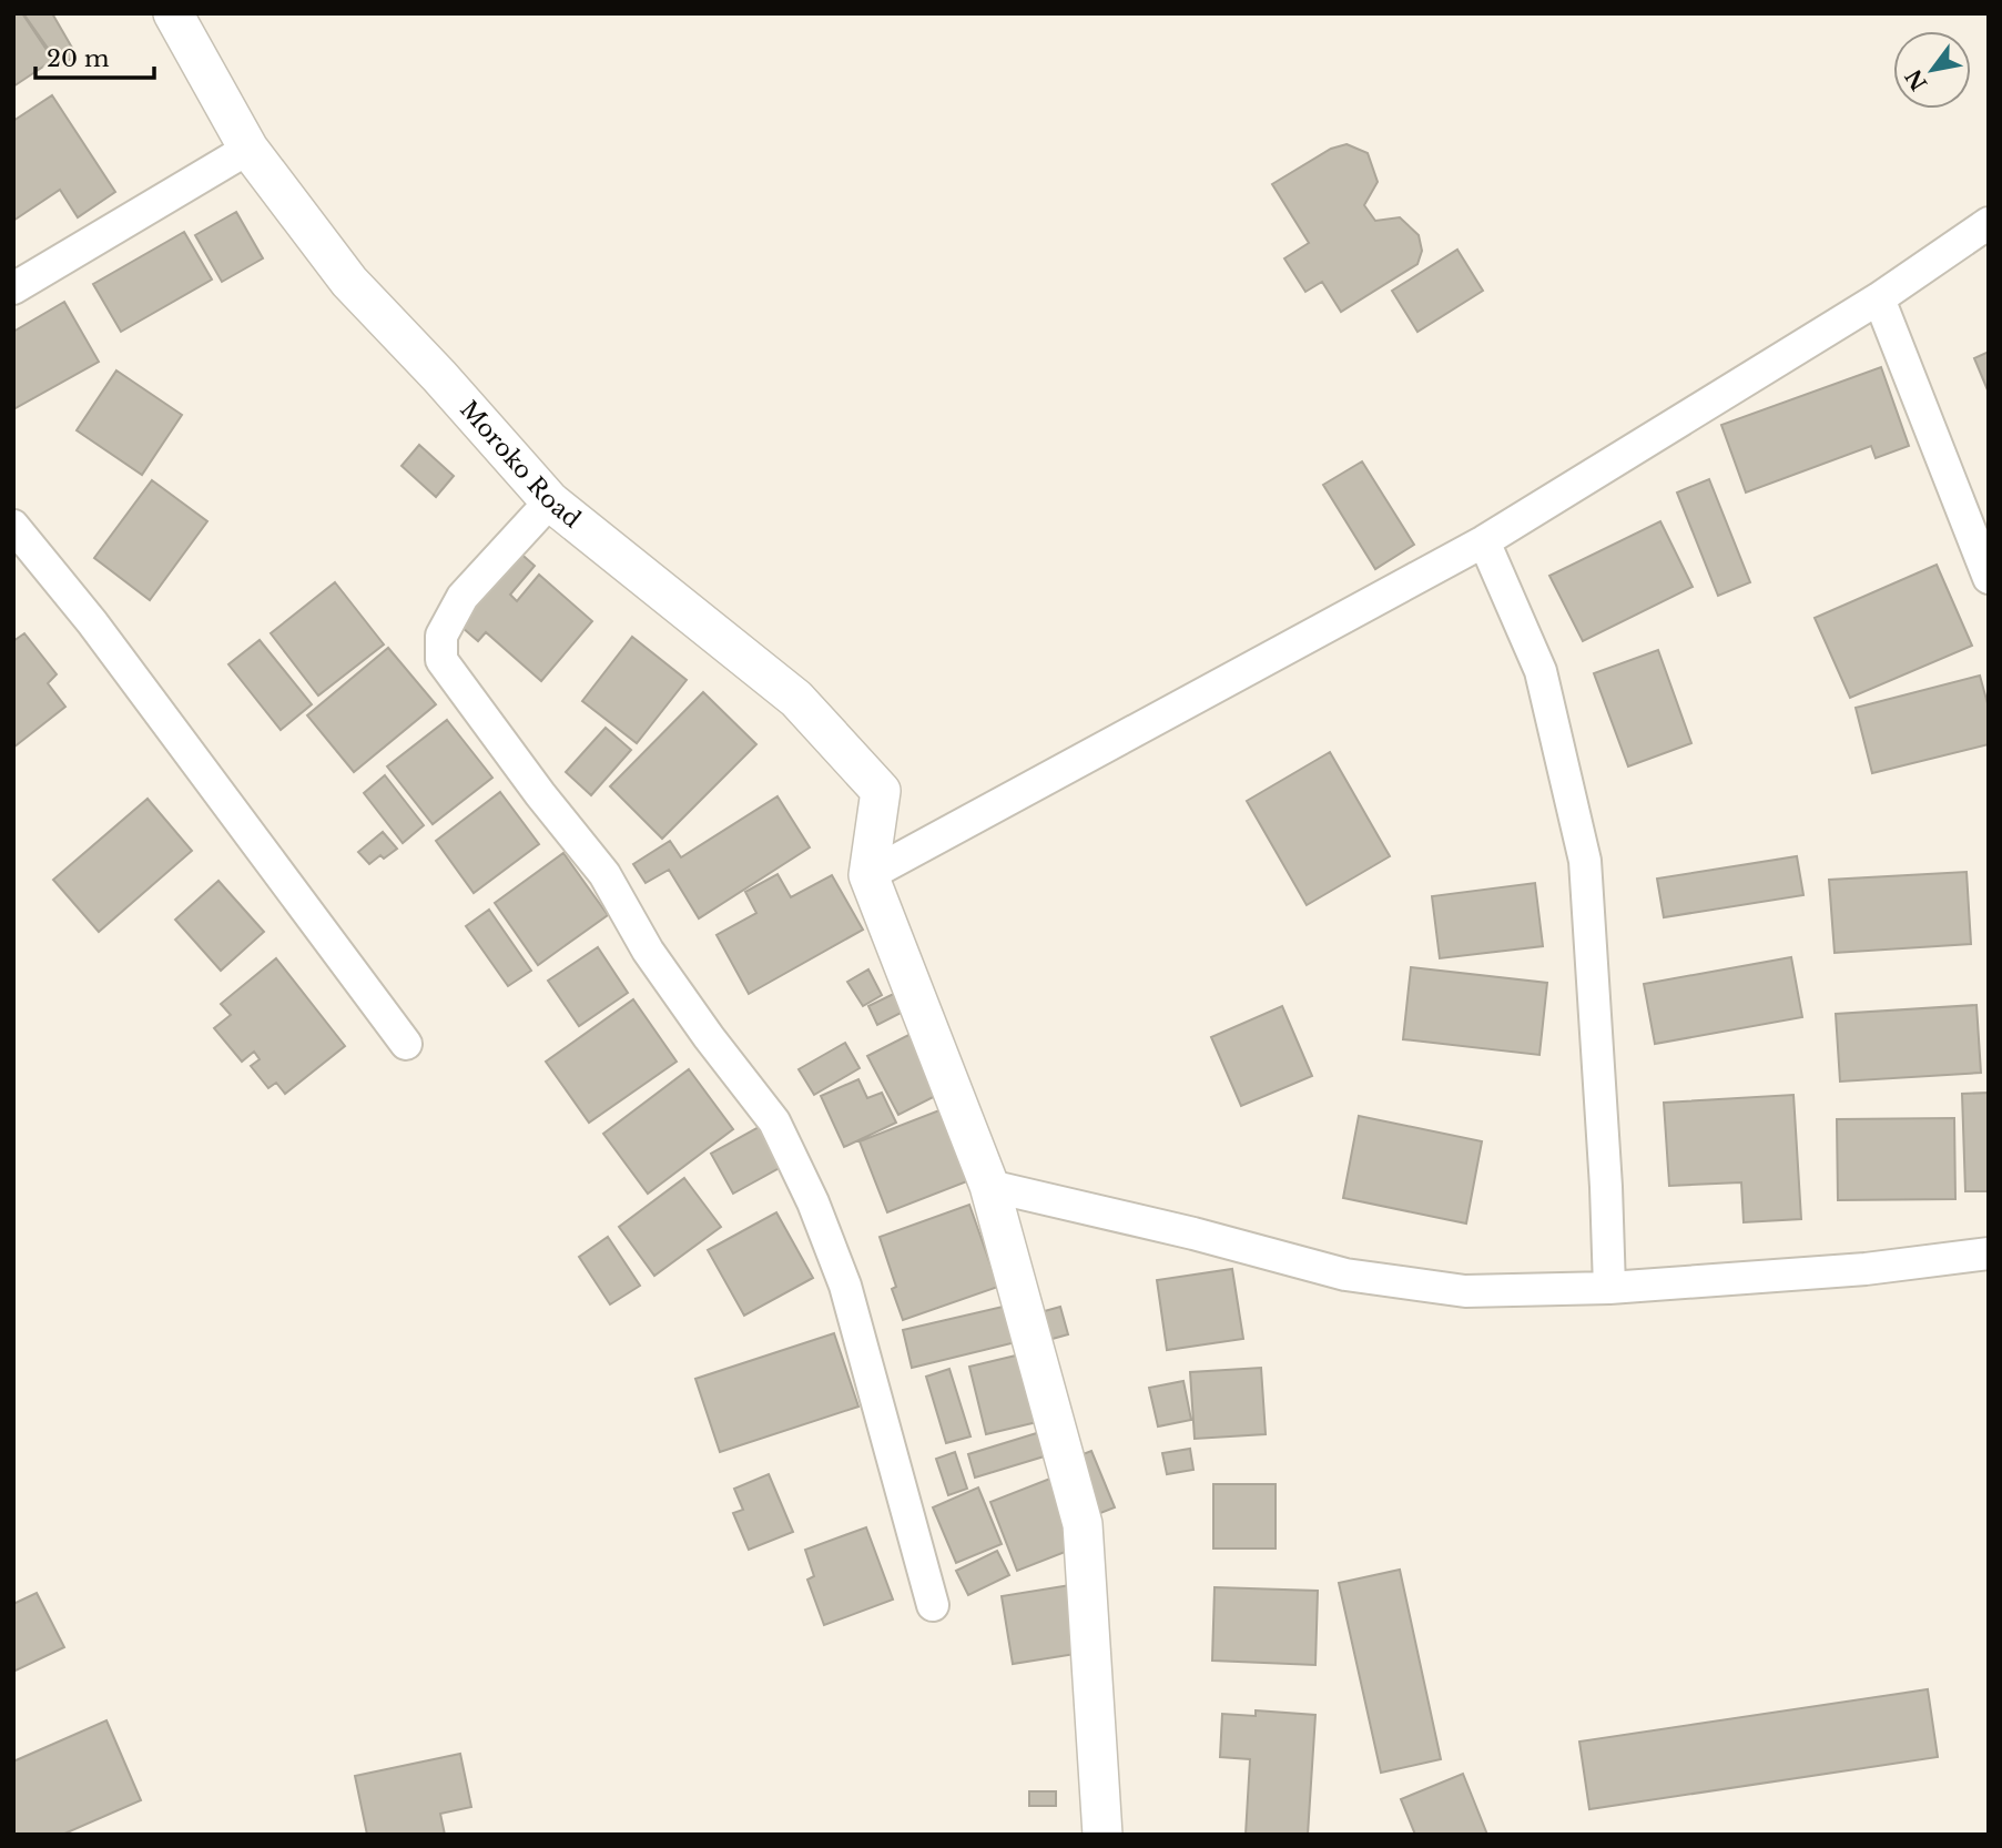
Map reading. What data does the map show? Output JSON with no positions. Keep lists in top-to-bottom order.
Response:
{
  "streets": {
    "street": ["Moroko Road"]
  },
  "scale_bar": "20 m",
  "north": "bottom left"
}
